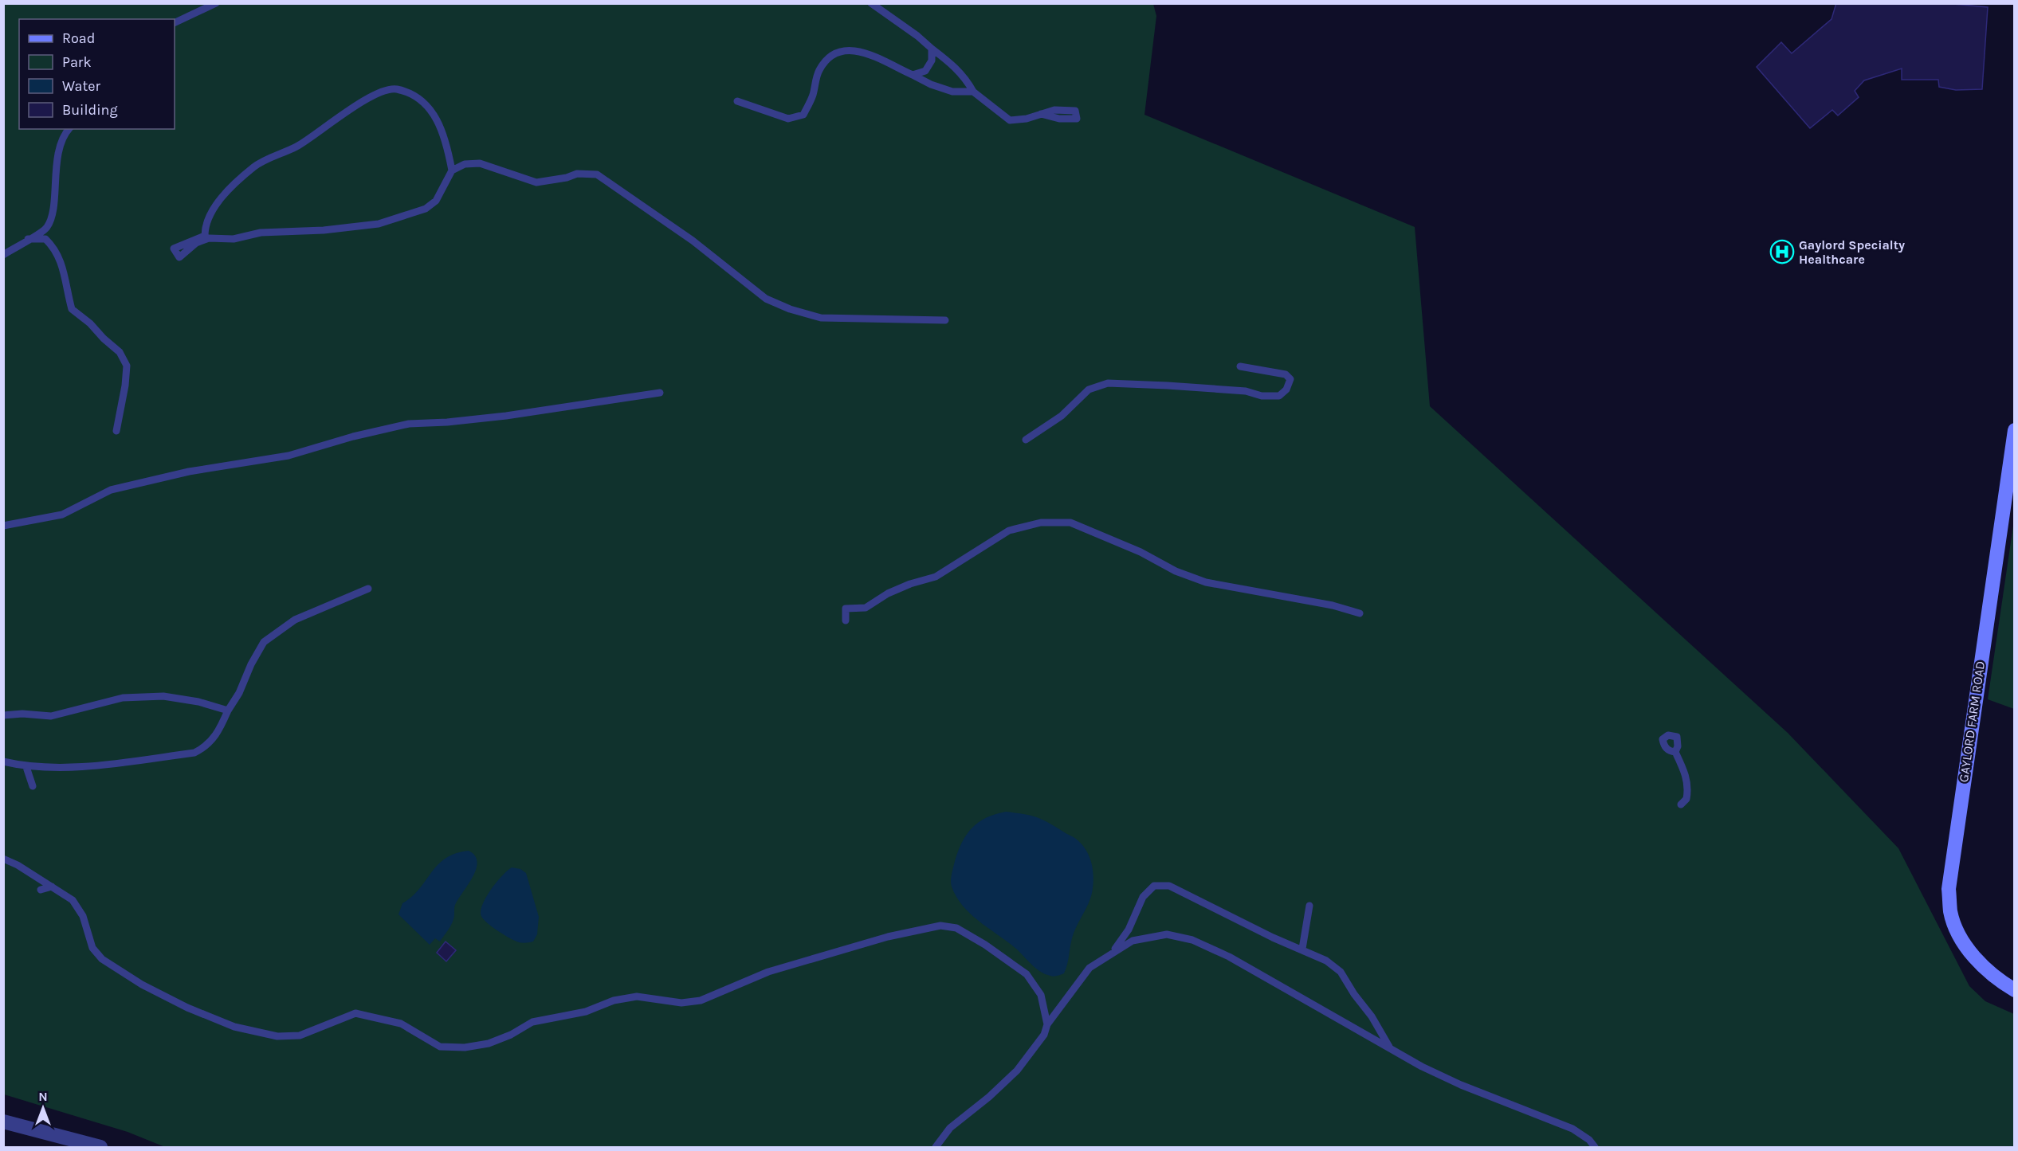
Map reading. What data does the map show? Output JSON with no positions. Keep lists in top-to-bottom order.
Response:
{
  "streets": {
    "street": ["GAYLORD FARM ROAD"]
  },
  "places": {
    "hospital": ["Gaylord Specialty Healthcare"]
  },
  "legend": [
    "Road",
    "Park",
    "Water",
    "Building"
  ],
  "north": "top"
}
